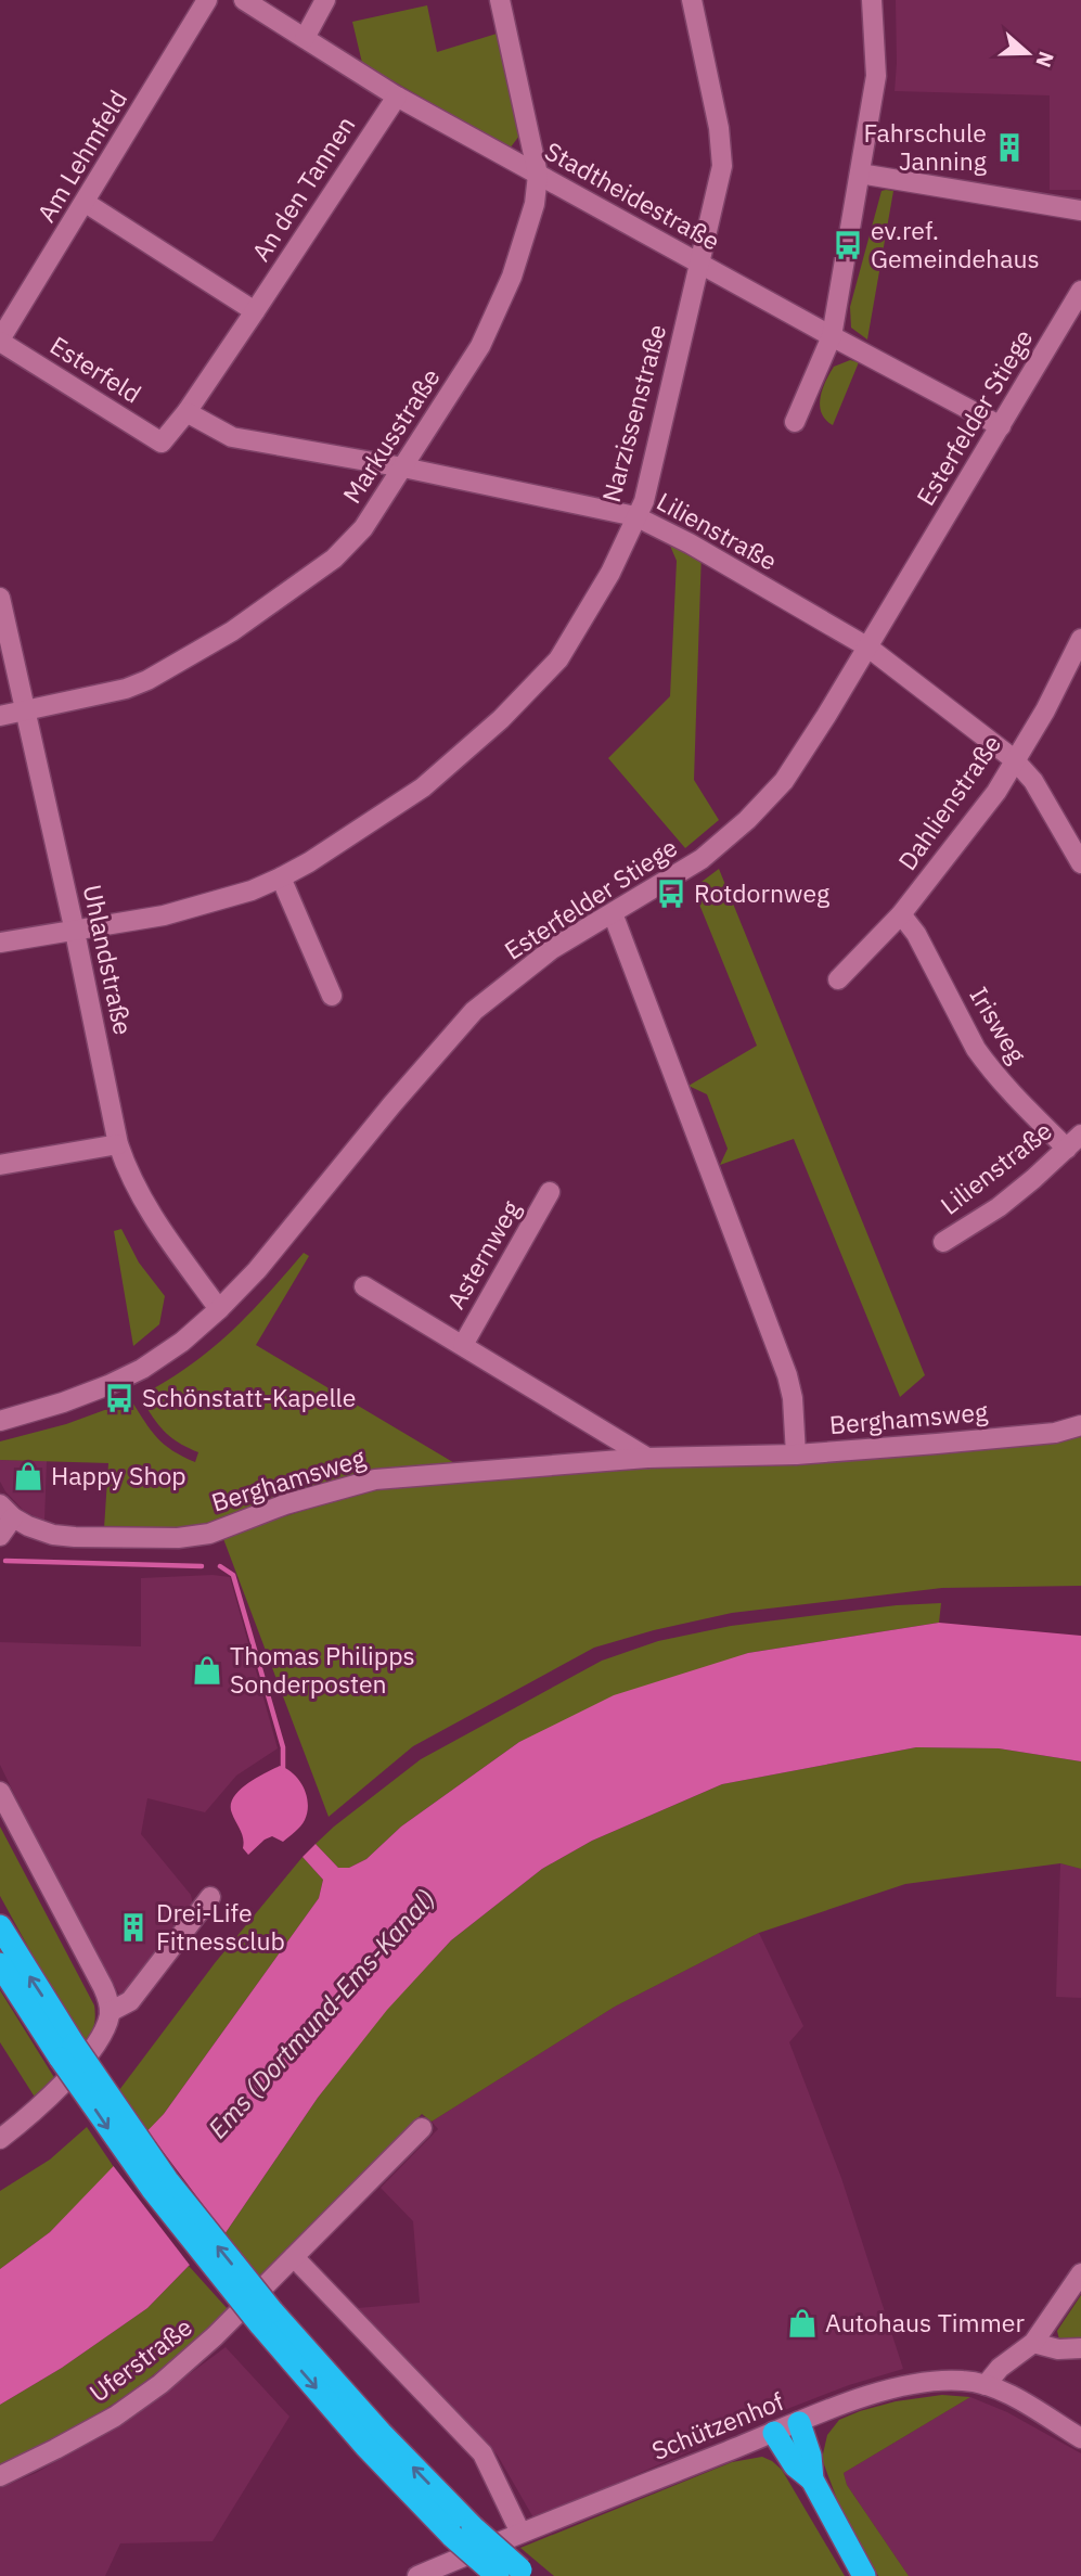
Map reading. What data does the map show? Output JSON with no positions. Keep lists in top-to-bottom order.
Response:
{
  "streets": {
    "street": [
      "Am Lehmfeld",
      "An den Tannen",
      "Stadtheidestraße",
      "Esterfeld",
      "Narzissenstraße",
      "Esterfelder Stiege",
      "Markusstraße",
      "Lilienstraße",
      "Dahlienstraße",
      "Uhlandstraße",
      "Irisweg",
      "Asternweg",
      "Berghamsweg",
      "Uferstraße",
      "Schützenhof"
    ]
  },
  "crossings": [
    ["Am Lehmfeld", "Esterfeld"],
    ["An den Tannen", "Stadtheidestraße"],
    ["An den Tannen", "Esterfeld"],
    ["An den Tannen", "Lilienstraße"],
    ["Stadtheidestraße", "Narzissenstraße"],
    ["Stadtheidestraße", "Esterfelder Stiege"],
    ["Stadtheidestraße", "Markusstraße"],
    ["Narzissenstraße", "Lilienstraße"],
    ["Narzissenstraße", "Uhlandstraße"],
    ["Esterfelder Stiege", "Lilienstraße"],
    ["Esterfelder Stiege", "Uhlandstraße"],
    ["Markusstraße", "Lilienstraße"],
    ["Markusstraße", "Uhlandstraße"],
    ["Lilienstraße", "Dahlienstraße"],
    ["Lilienstraße", "Irisweg"],
    ["Dahlienstraße", "Irisweg"]
  ],
  "water": ["Ems (Dortmund-Ems-Kanal)"],
  "places": {
    "building": ["Fahrschule Janning", "Drei-Life Fitnessclub"],
    "bus stop": ["ev.ref. Gemeindehaus", "Rotdornweg", "Schönstatt-Kapelle"],
    "shop": ["Happy Shop", "Thomas Philipps Sonderposten", "Autohaus Timmer"]
  },
  "north": "right"
}
